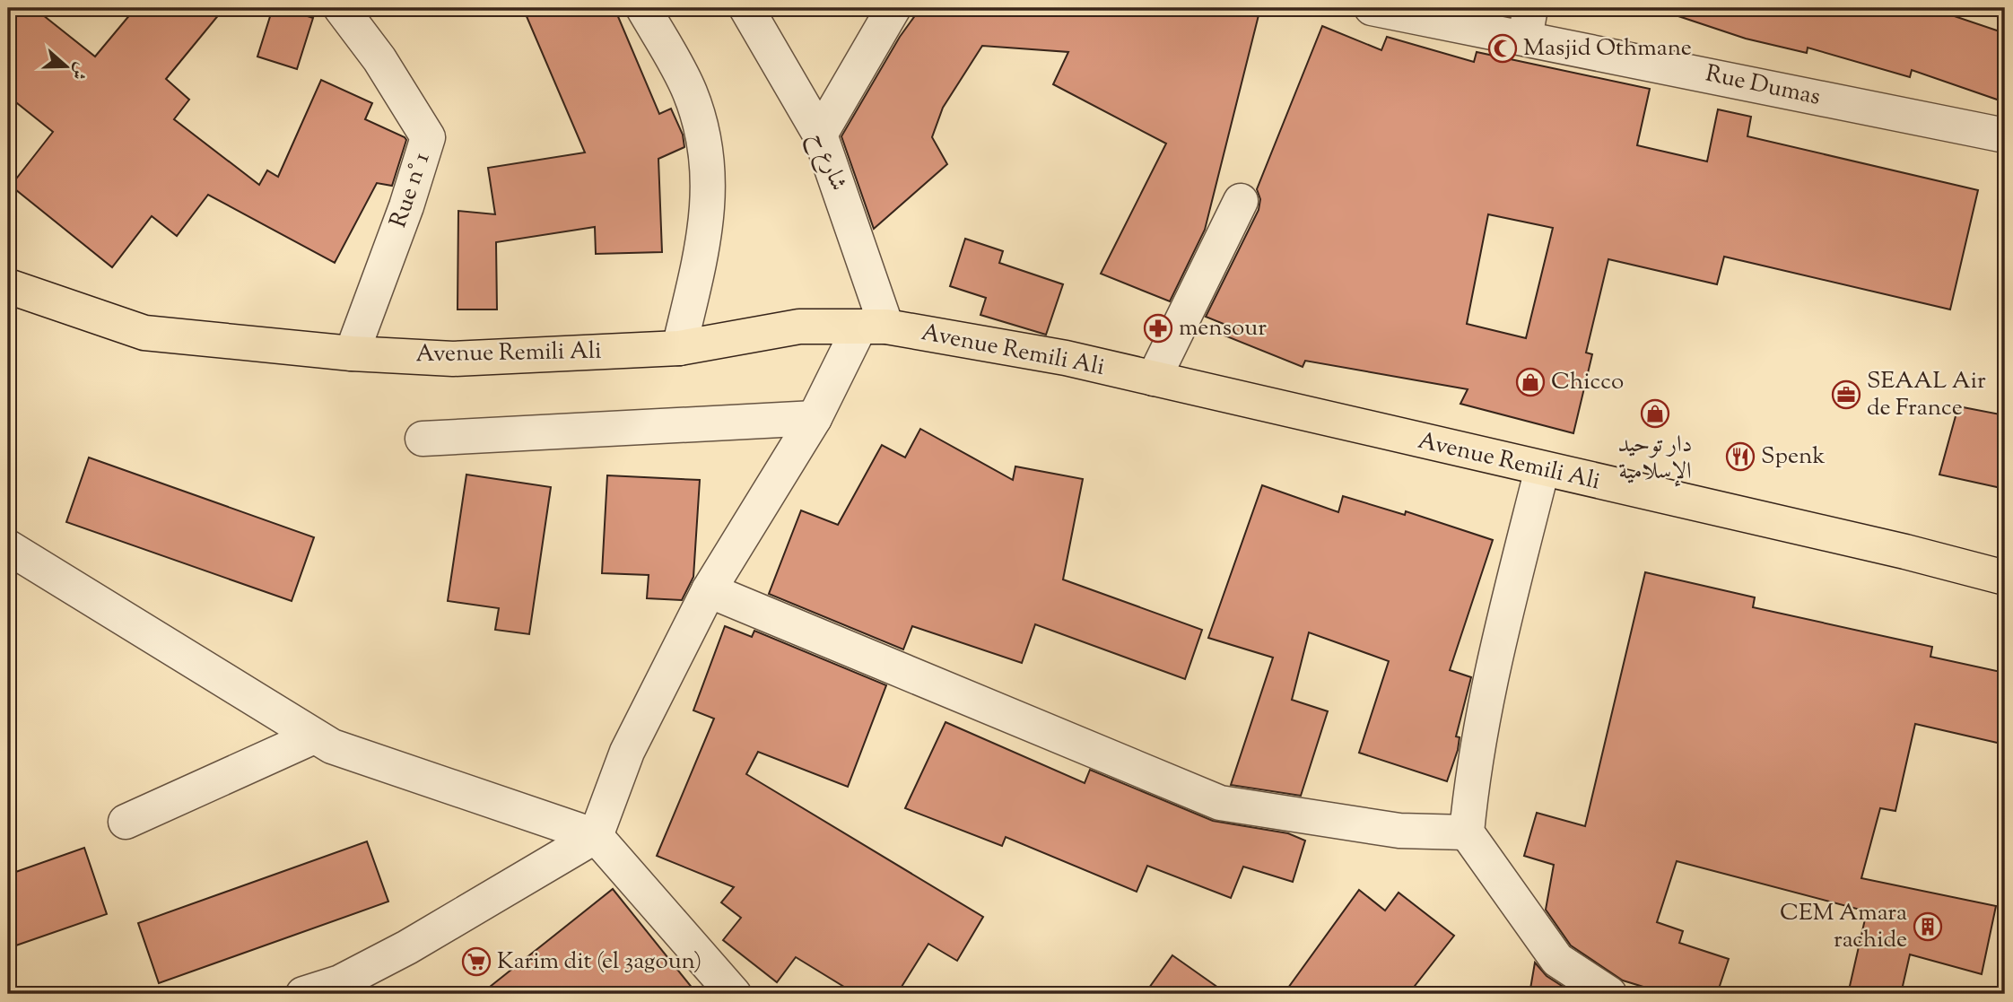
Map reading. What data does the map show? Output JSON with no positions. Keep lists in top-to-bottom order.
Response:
{
  "streets": {
    "main road": ["Avenue Remili Ali"],
    "street": ["Rue Dumas", "شارع ح", "Rue n° 1"]
  },
  "crossings": [
    ["شارع ح", "Avenue Remili Ali"],
    ["Rue n° 1", "Avenue Remili Ali"]
  ],
  "places": {
    "mosque": ["Masjid Othmane"],
    "pharmacy": ["mensour"],
    "shop": ["Chicco", "دار توحيد الإسلامية"],
    "office": ["SEAAL Air de France"],
    "restaurant": ["Spenk"],
    "building": ["CEM Amara rachide"],
    "supermarket": ["Karim dit (el 3agoun)"]
  },
  "north": "right"
}
